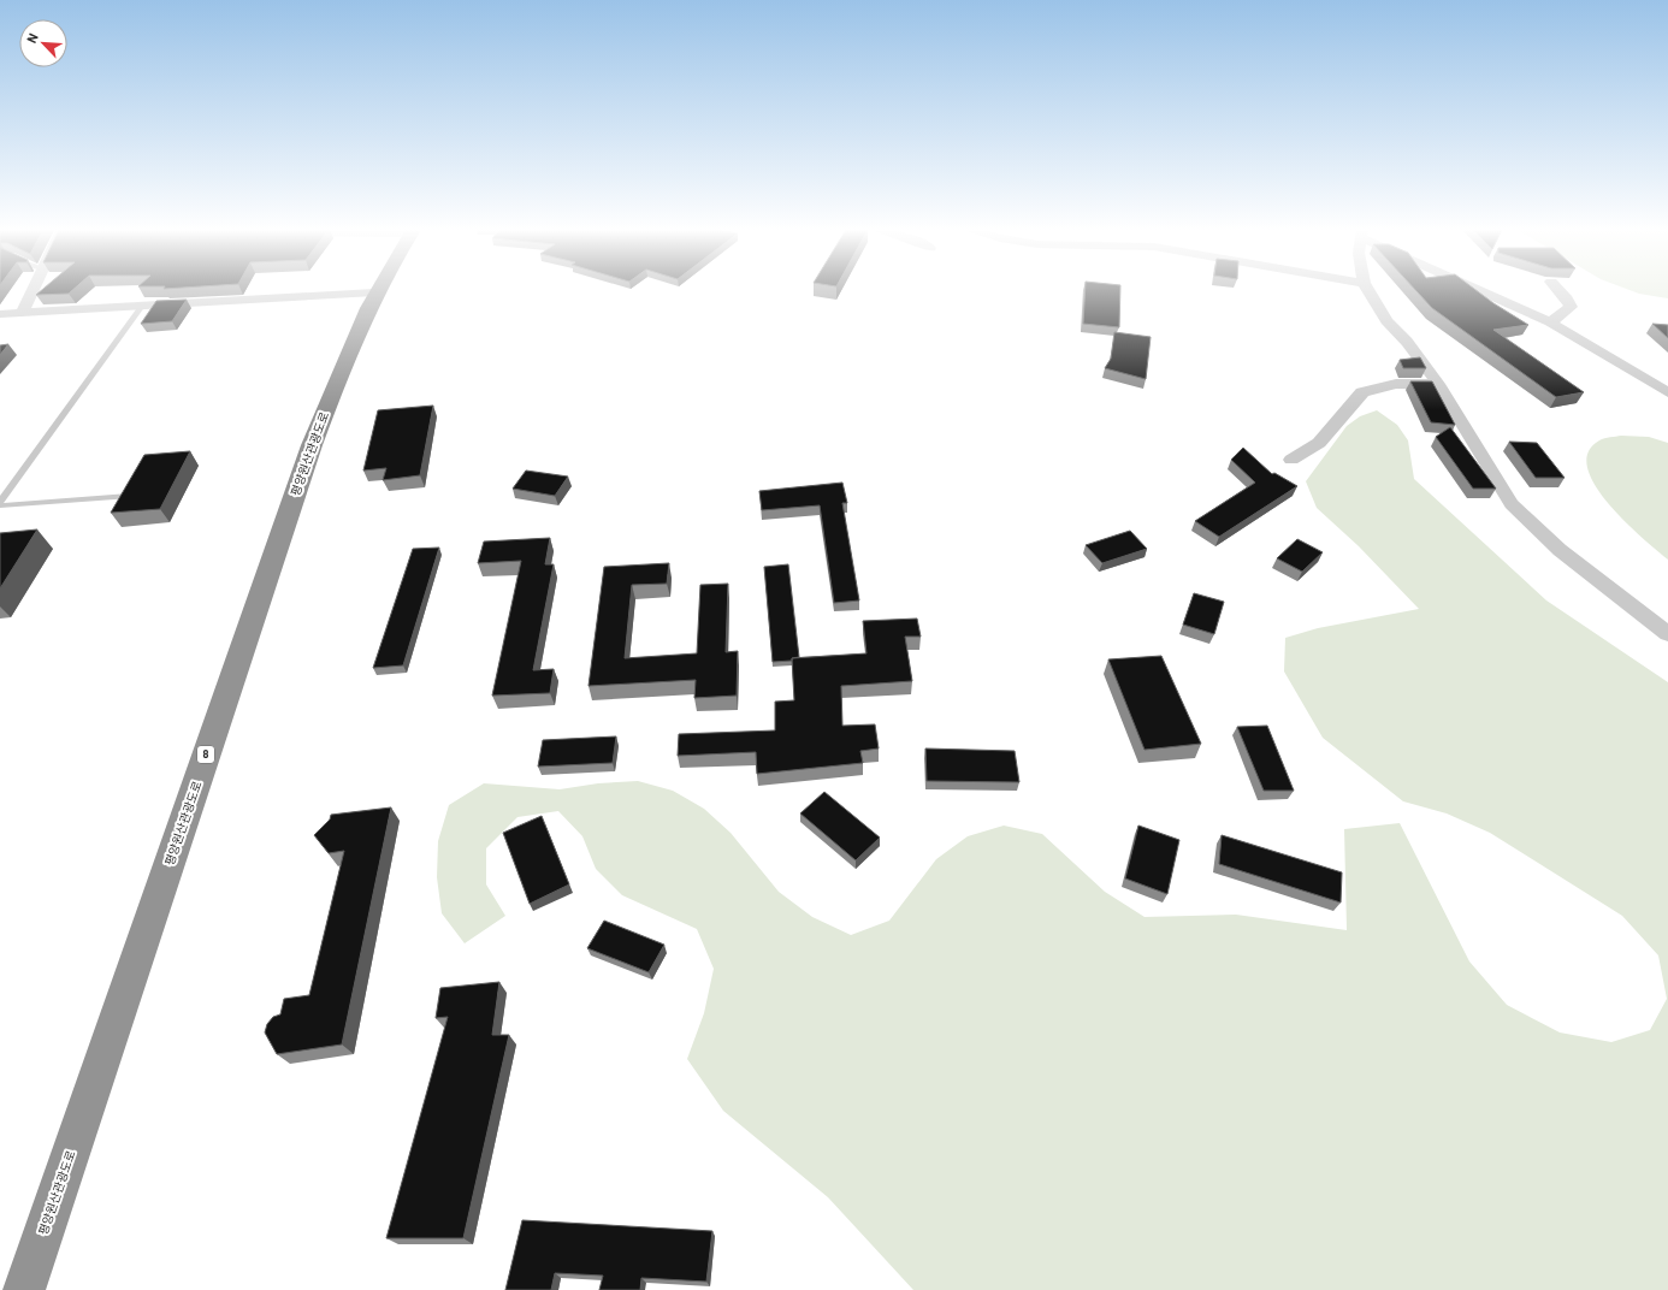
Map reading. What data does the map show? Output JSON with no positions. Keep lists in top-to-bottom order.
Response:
{
  "streets": {
    "highway": ["평양원산관광도로", "8"]
  },
  "north": "top left"
}
